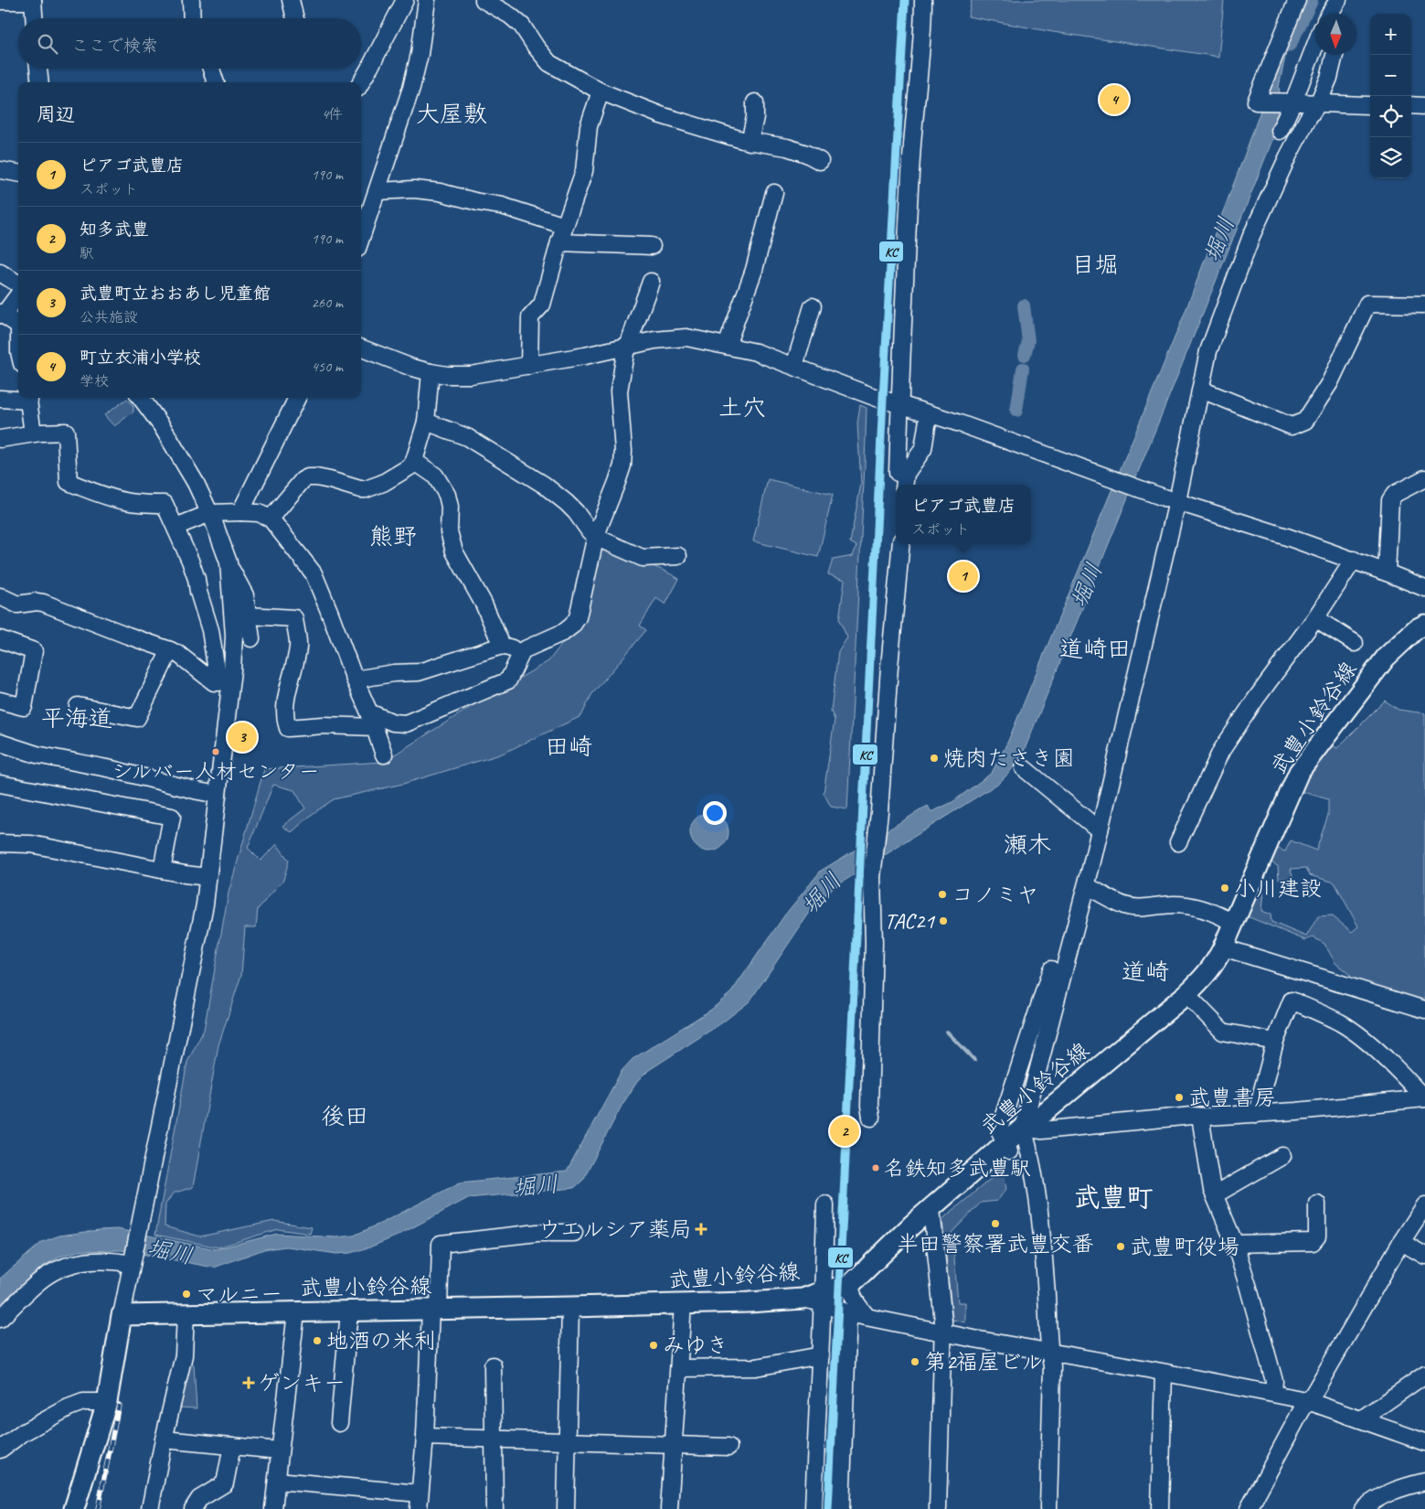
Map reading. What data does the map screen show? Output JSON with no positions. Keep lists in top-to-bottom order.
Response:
{
  "streets": {
    "main road": ["武豊小鈴谷線"]
  },
  "districts": [
    "大屋敷",
    "目堀",
    "土穴",
    "熊野",
    "道崎田",
    "平海道",
    "田崎",
    "瀬木",
    "道崎",
    "後田",
    "武豊町"
  ],
  "water": ["堀川"],
  "places": {
    "other": [
      "シルバー人材センター",
      "焼肉たさき園",
      "小川建設",
      "コノミヤ",
      "TAC21",
      "武豊書房",
      "名鉄知多武豊駅",
      "半田警察署武豊交番",
      "武豊町役場",
      "マルニー",
      "地酒の米利",
      "みゆき",
      "第2福屋ビル"
    ],
    "health": ["ウエルシア薬局", "ゲンキー"]
  },
  "lines": ["transit line KC"],
  "north": "bottom",
  "page": {
    "map_buttons": ["+", "−"],
    "search": "ここで検索",
    "heading": ["周辺", "4件"],
    "pins": [
      "4",
      "1",
      "3",
      "2"
    ],
    "list": [
      {
        "mark": "1",
        "name": "ピアゴ武豊店",
        "note": "スポット",
        "value": "190 m"
      },
      {
        "mark": "2",
        "name": "知多武豊",
        "note": "駅",
        "value": "190 m"
      },
      {
        "mark": "3",
        "name": "武豊町立おおあし児童館",
        "note": "公共施設",
        "value": "260 m"
      },
      {
        "mark": "4",
        "name": "町立衣浦小学校",
        "note": "学校",
        "value": "450 m"
      }
    ],
    "popup": ["ピアゴ武豊店", "スポット"]
  }
}
